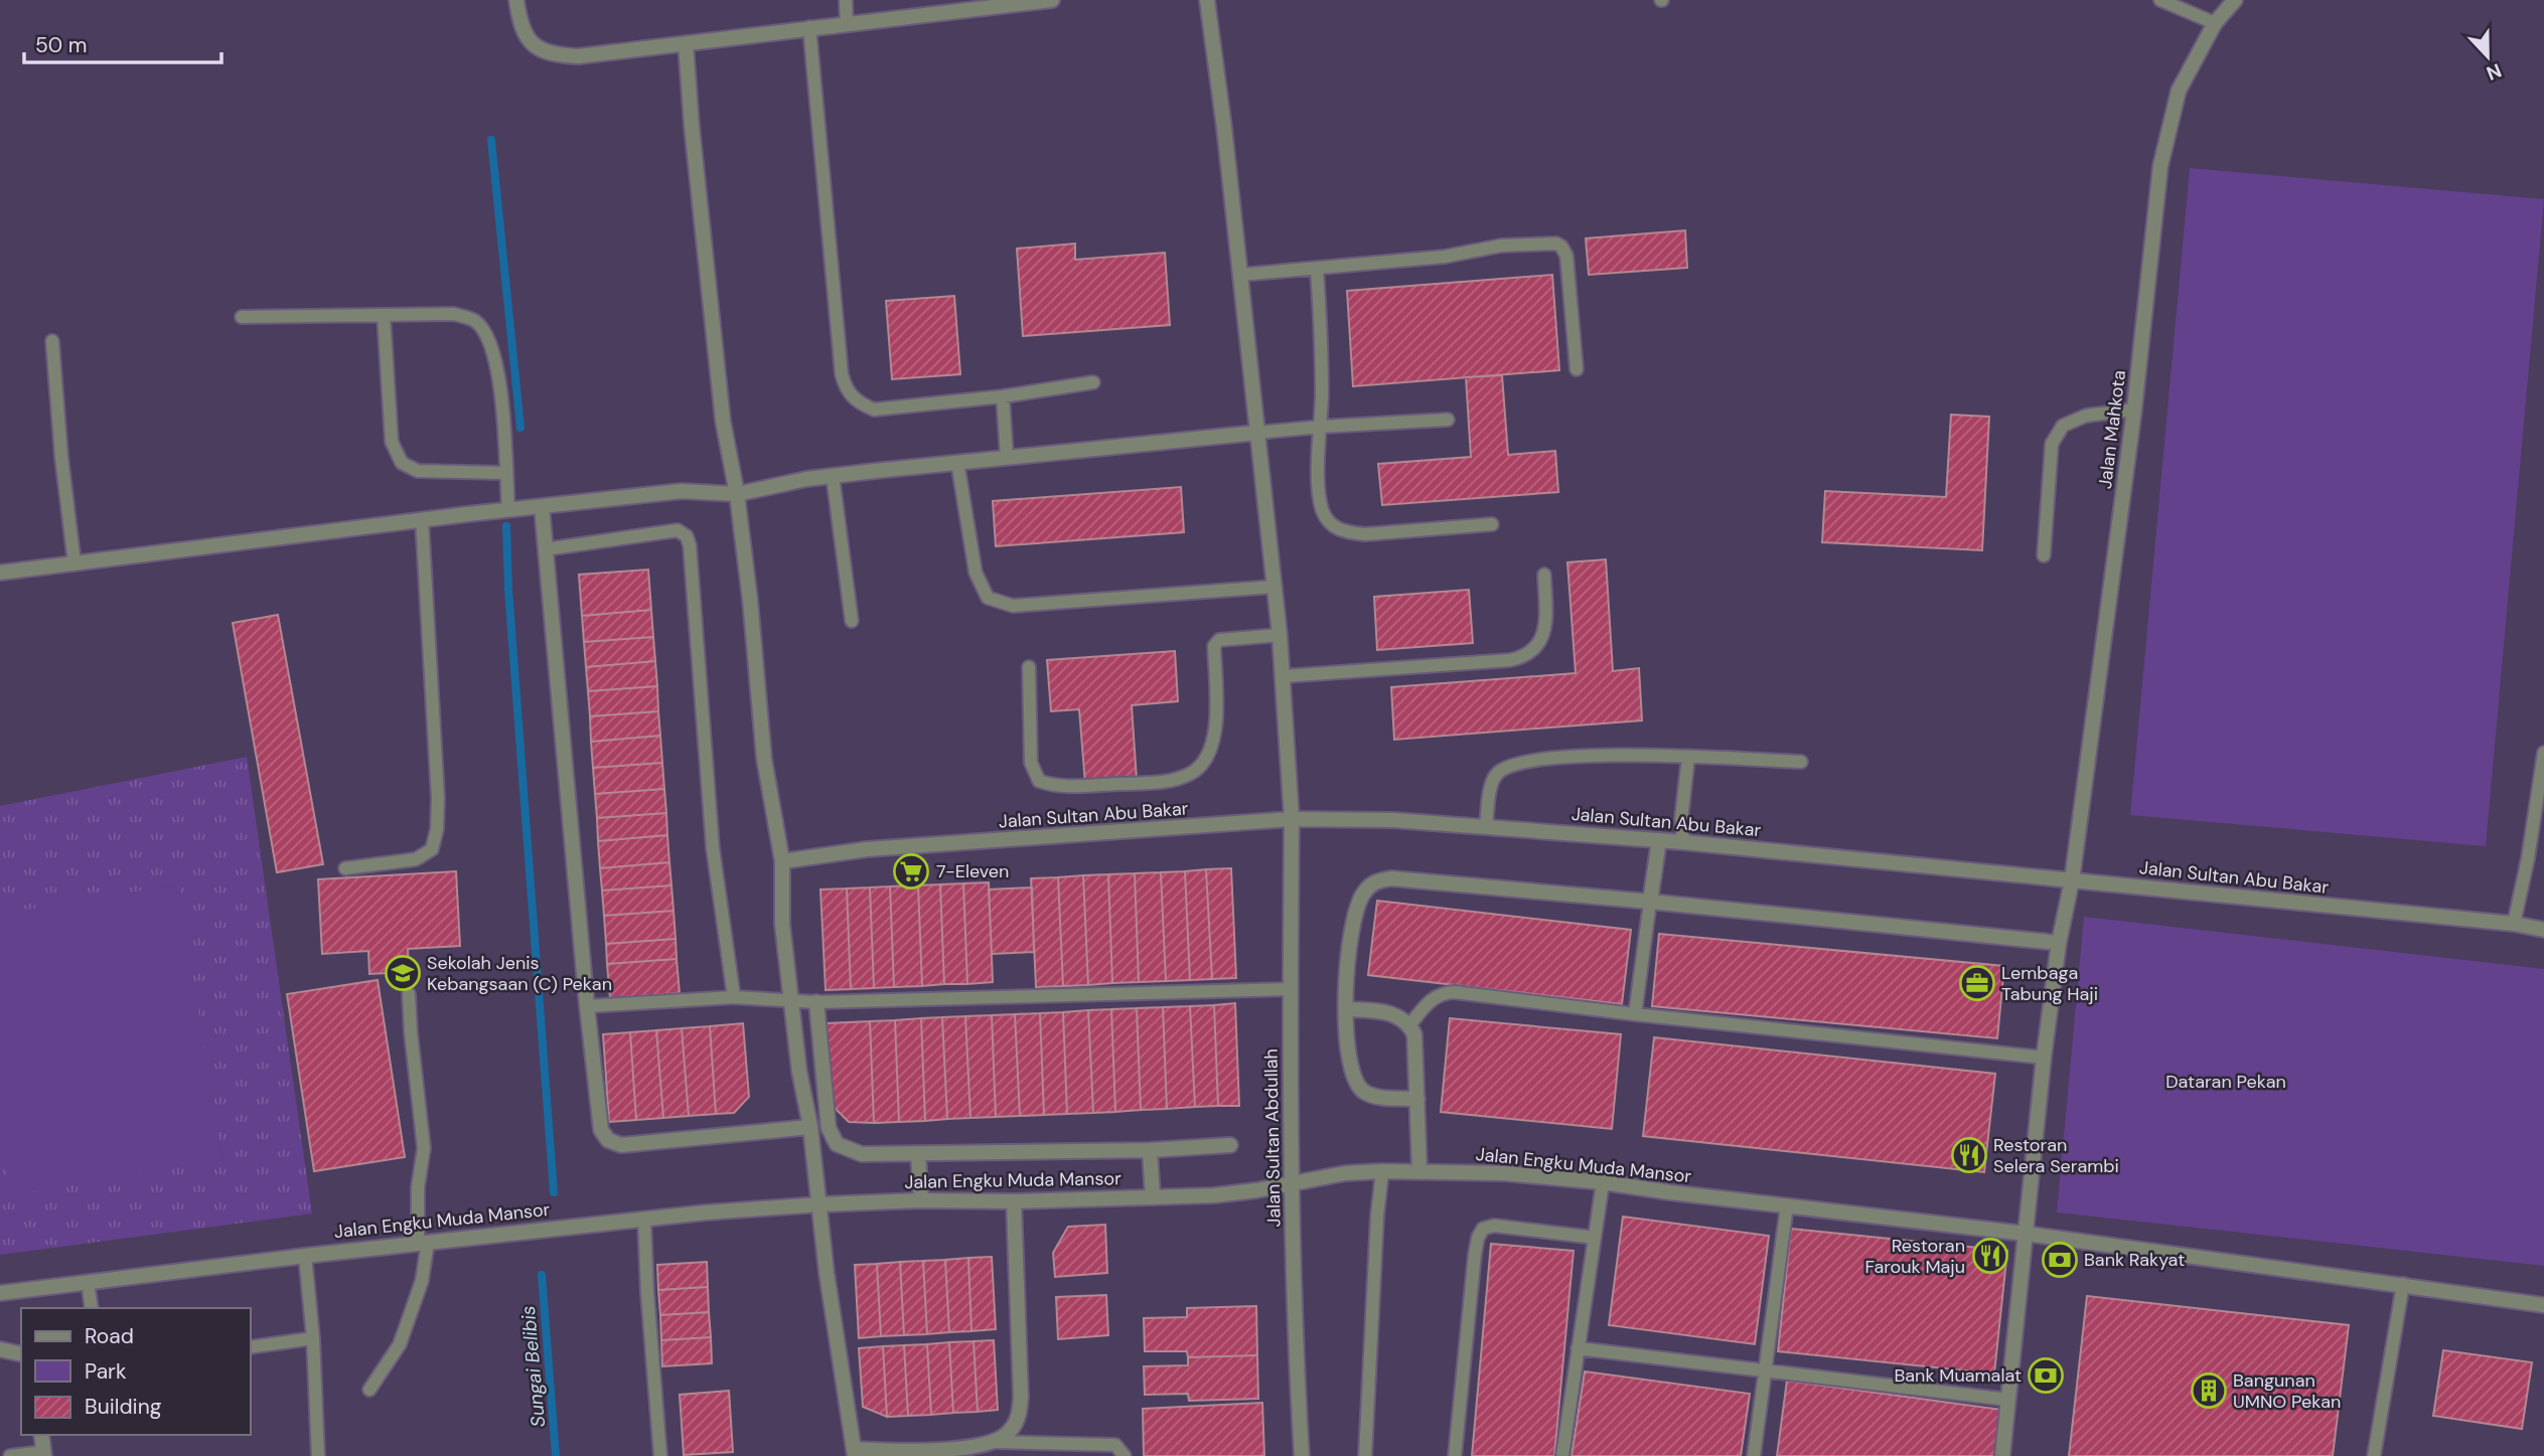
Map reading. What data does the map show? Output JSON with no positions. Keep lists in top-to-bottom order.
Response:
{
  "streets": {
    "street": [
      "Jalan Mahkota",
      "Jalan Sultan Abu Bakar",
      "Jalan Sultan Abdullah",
      "Jalan Engku Muda Mansor"
    ]
  },
  "crossings": [
    ["Jalan Mahkota", "Jalan Sultan Abu Bakar"],
    ["Jalan Mahkota", "Jalan Engku Muda Mansor"],
    ["Jalan Sultan Abu Bakar", "Jalan Sultan Abdullah"],
    ["Jalan Sultan Abdullah", "Jalan Engku Muda Mansor"]
  ],
  "water": ["Sungai Belibis"],
  "parks": ["Dataran Pekan"],
  "places": {
    "supermarket": ["7-Eleven"],
    "school or university": ["Sekolah Jenis Kebangsaan (C) Pekan"],
    "office": ["Lembaga Tabung Haji"],
    "restaurant": ["Restoran Selera Serambi", "Restoran Farouk Maju"],
    "bank": ["Bank Rakyat", "Bank Muamalat"],
    "building": ["Bangunan UMNO Pekan"]
  },
  "legend": ["Road", "Park", "Building"],
  "scale_bar": "50 m",
  "north": "bottom"
}
